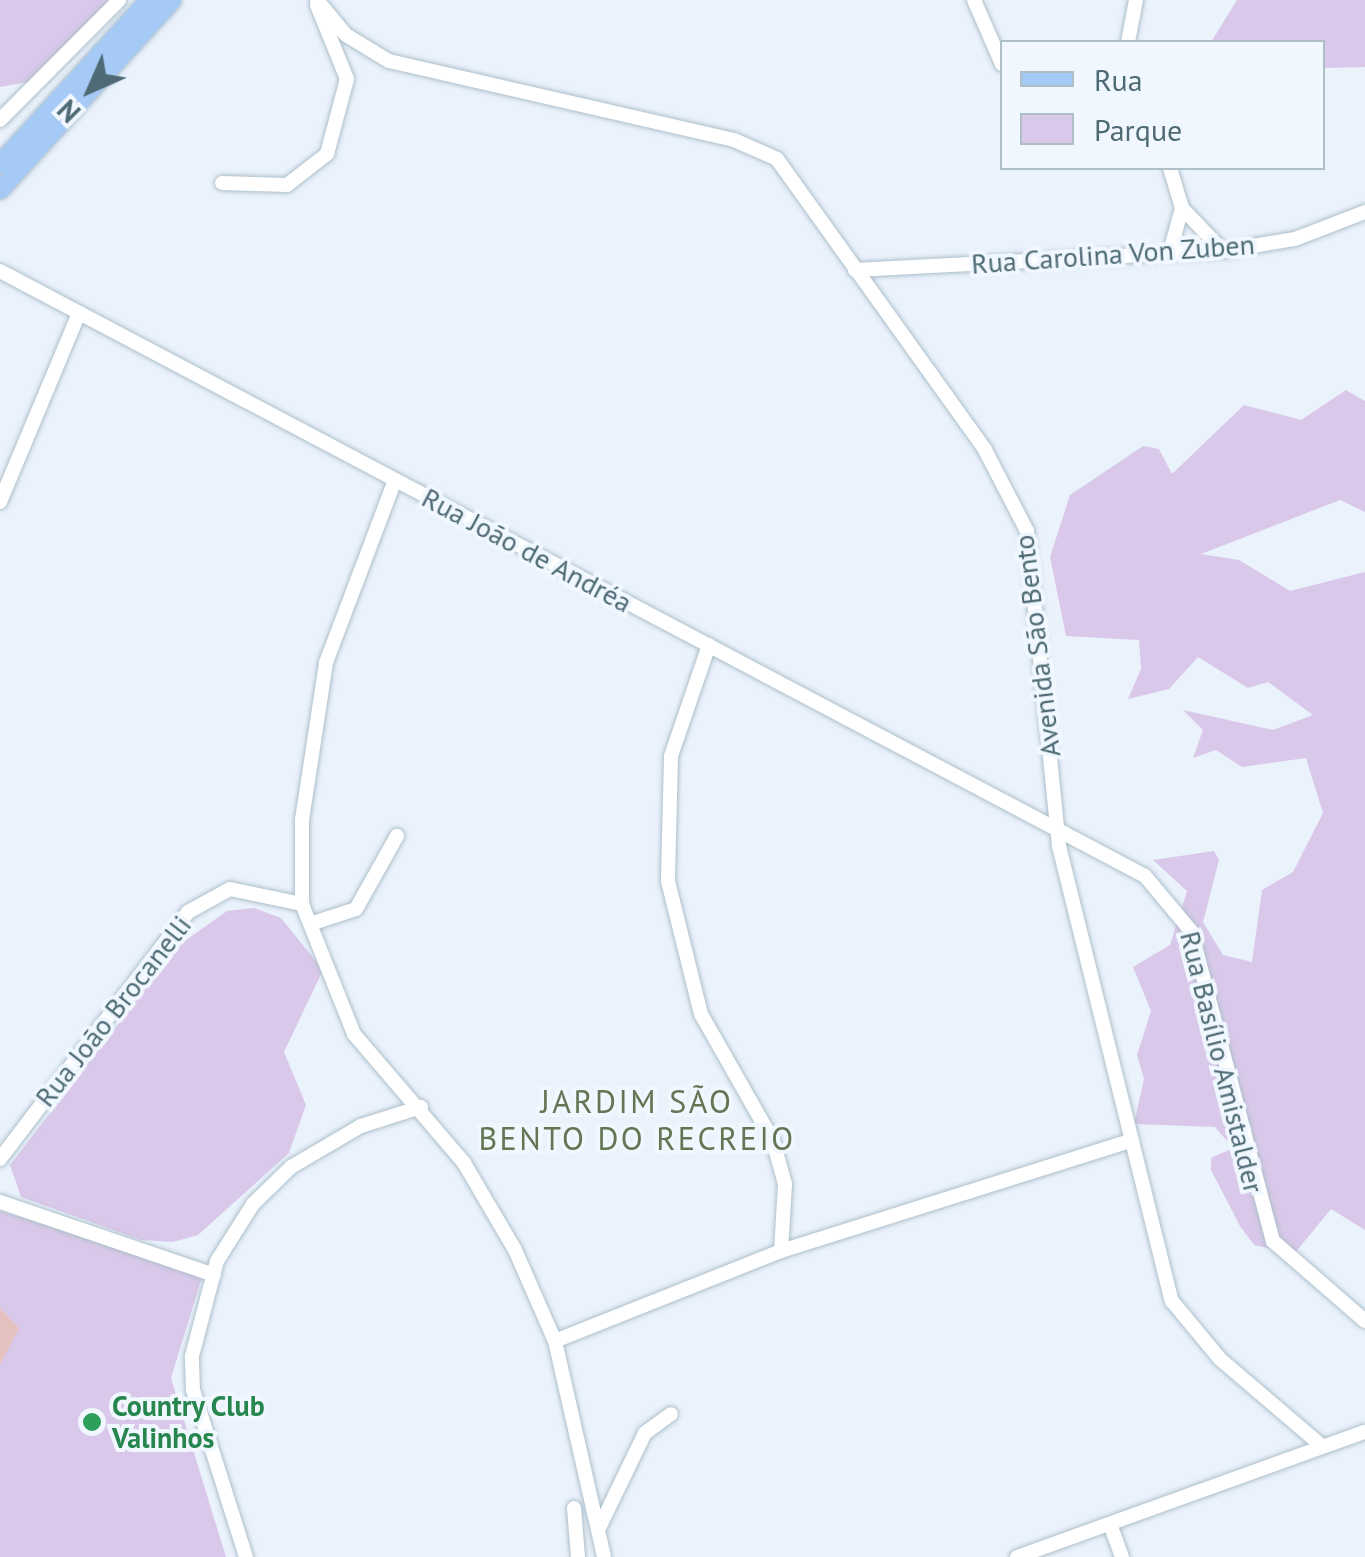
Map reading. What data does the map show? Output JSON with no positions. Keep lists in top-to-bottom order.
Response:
{
  "streets": {
    "street": [
      "Rua Carolina Von Zuben",
      "Rua João de Andréa",
      "Avenida São Bento",
      "Rua João Brocanelli",
      "Rua Basílio Amistalder"
    ]
  },
  "crossings": [
    ["Rua Carolina Von Zuben", "Avenida São Bento"],
    ["Rua João de Andréa", "Avenida São Bento"],
    ["Rua João de Andréa", "Rua Basílio Amistalder"],
    ["Avenida São Bento", "Rua Basílio Amistalder"]
  ],
  "districts": ["JARDIM SÃO BENTO DO RECREIO"],
  "places": ["Country Club Valinhos"],
  "legend": ["Rua", "Parque"],
  "north": "bottom left"
}
